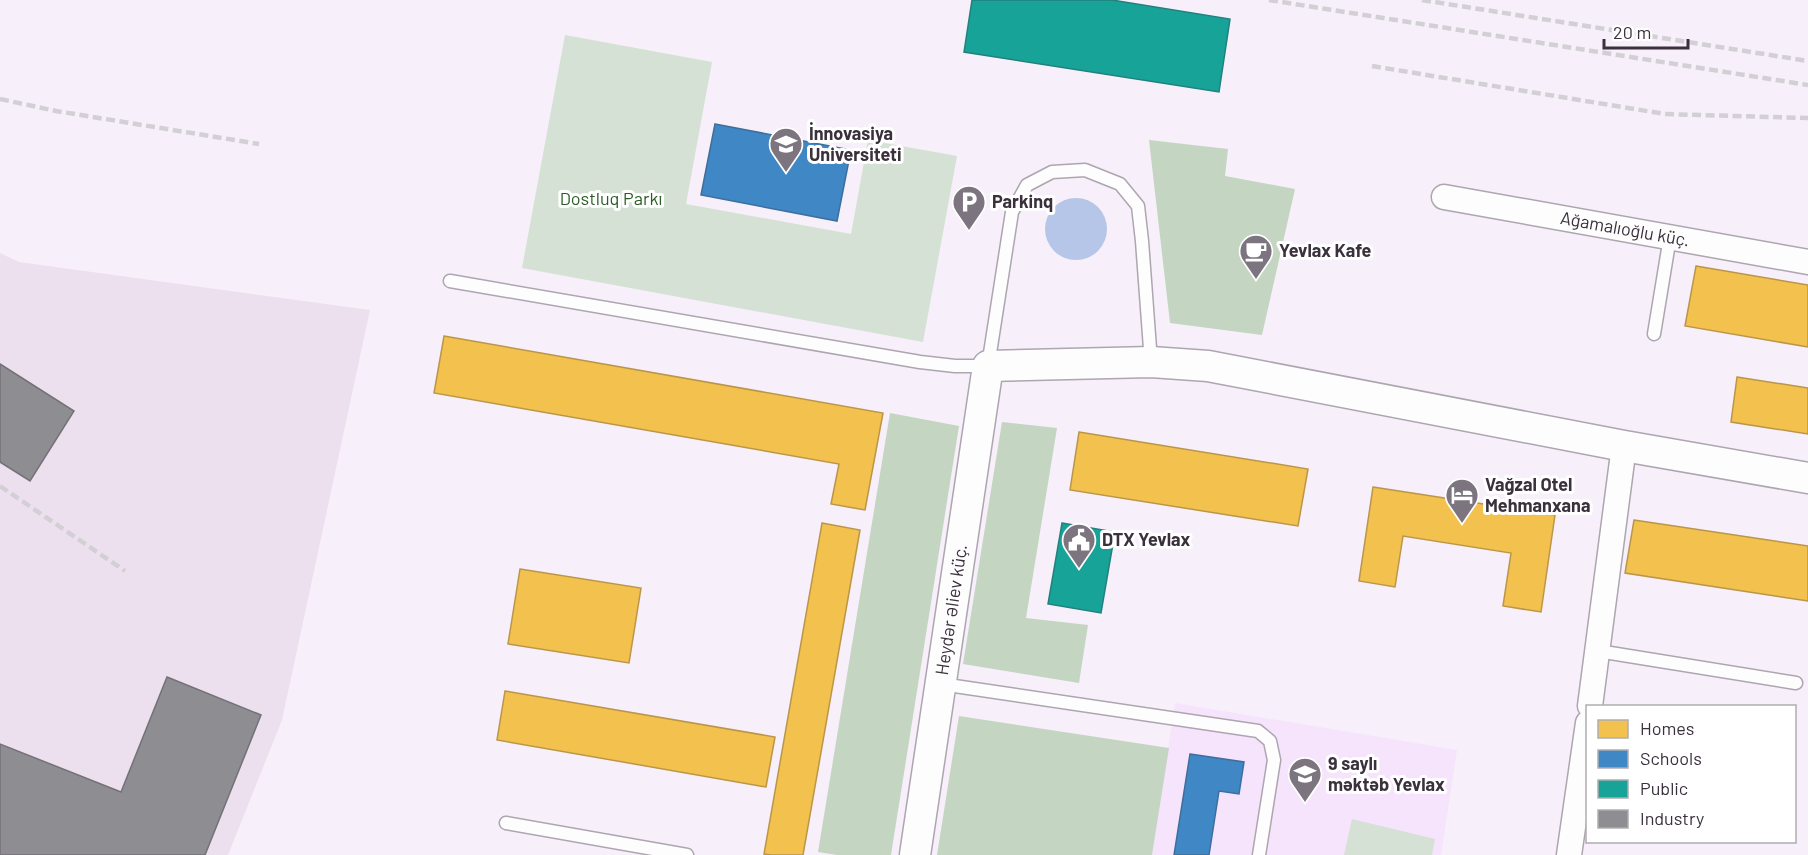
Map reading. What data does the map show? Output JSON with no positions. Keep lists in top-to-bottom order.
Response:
{
  "streets": {
    "street": ["Ağamalıoğlu küç.", "Heydər Əliev küç."]
  },
  "parks": ["Dostluq Parkı"],
  "places": {
    "school or university": ["İnnovasiya Universiteti", "9 saylı məktəb Yevlax"],
    "parking": ["Parkinq"],
    "cafe": ["Yevlax Kafe"],
    "hotel": ["Vağzal Otel Mehmanxana"],
    "public building": ["DTX Yevlax"]
  },
  "legend": [
    "Homes",
    "Schools",
    "Public",
    "Industry"
  ],
  "scale_bar": "20 m"
}
